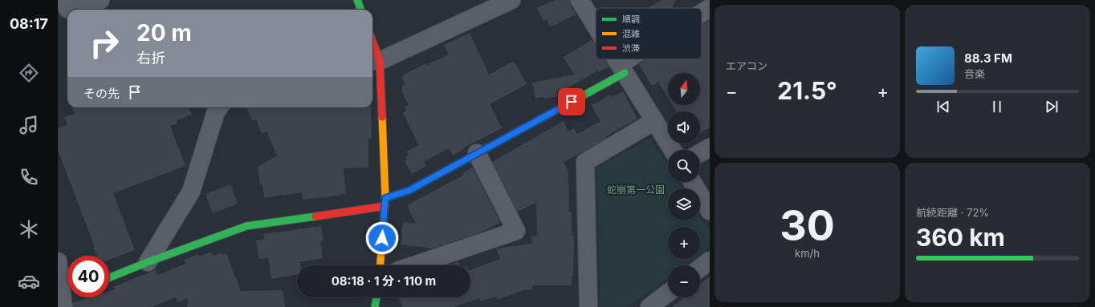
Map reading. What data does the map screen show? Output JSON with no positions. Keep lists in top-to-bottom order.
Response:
{
  "parks": ["蛇崩第一公園"],
  "legend": ["順調", "混雑", "渋滞"],
  "north": "top",
  "page": {
    "tabs": "08:17",
    "tile": [
      "エアコン",
      ["30", "km/h"],
      ["航続距離 · 72%", "360 km"]
    ],
    "turn": ["20 m", "右折"],
    "song": ["88.3 FM", "音楽"],
    "map_buttons": ["+", "−"],
    "then": "その先",
    "heat": ["−", "21.5°", "+"],
    "limit": "40",
    "trip": "08:18 · 1 分 · 110 m"
  }
}
